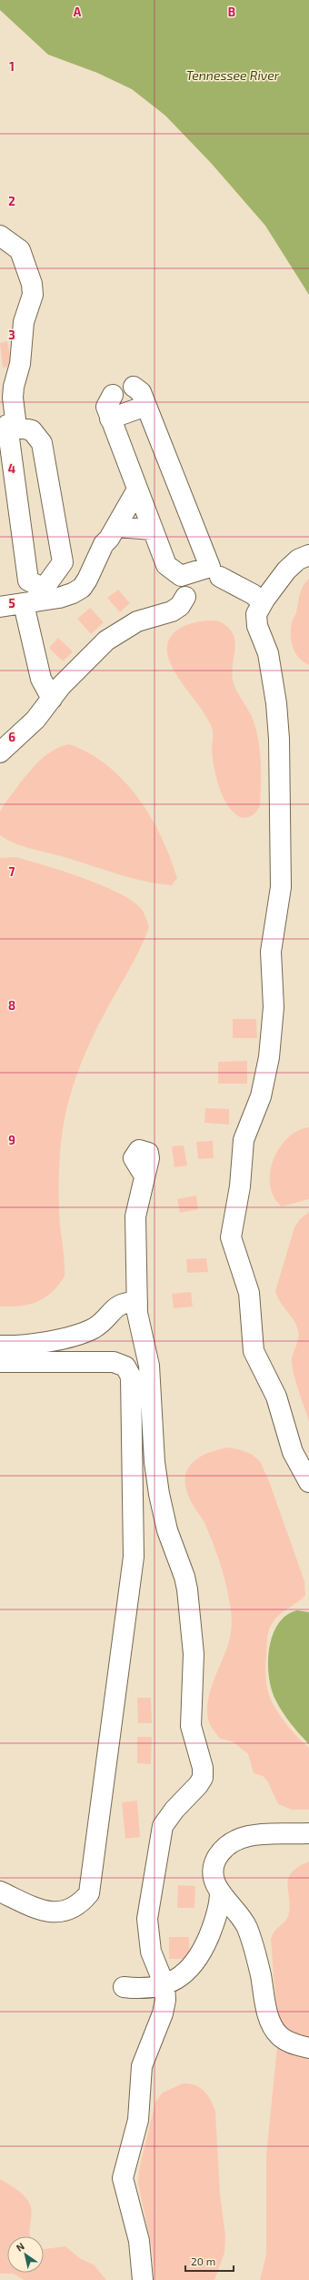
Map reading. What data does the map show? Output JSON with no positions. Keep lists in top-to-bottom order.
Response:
{
  "water": ["Tennessee River"],
  "scale_bar": "20 m",
  "north": "top left",
  "grid": {
    "columns": ["A", "B"],
    "rows": [
      "1",
      "2",
      "3",
      "4",
      "5",
      "6",
      "7",
      "8",
      "9"
    ]
  }
}
